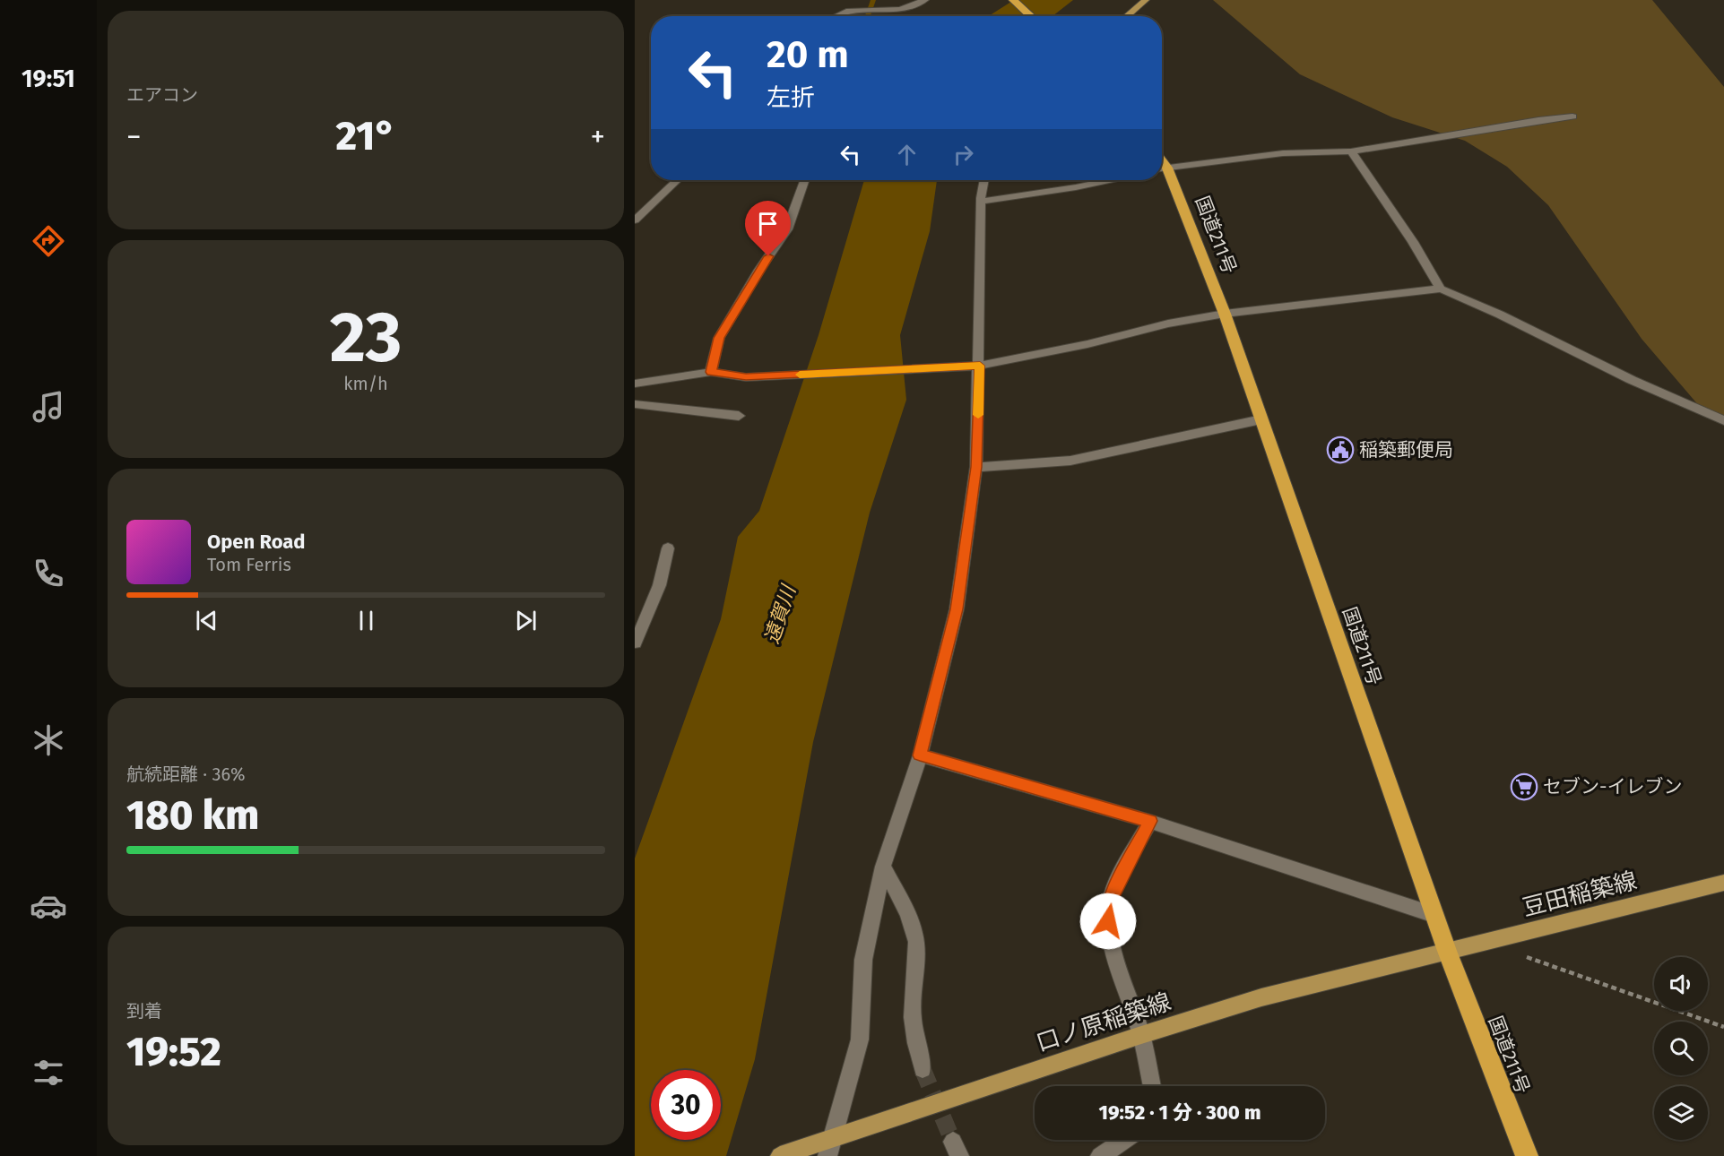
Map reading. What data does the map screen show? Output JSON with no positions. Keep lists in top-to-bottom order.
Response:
{
  "streets": {
    "highway": ["国道211号"],
    "main road": ["豆田稲築線", "口ノ原稲築線"]
  },
  "crossings": [
    ["国道211号", "豆田稲築線"],
    ["国道211号", "口ノ原稲築線"],
    ["豆田稲築線", "口ノ原稲築線"]
  ],
  "water": ["遠賀川"],
  "places": {
    "public building": ["稲築郵便局"],
    "supermarket": ["セブン-イレブン"]
  },
  "page": {
    "tabs": "19:51",
    "tile": [
      "エアコン",
      ["23", "km/h"],
      ["航続距離 · 36%", "180 km"],
      ["到着", "19:52"]
    ],
    "turn": ["20 m", "左折"],
    "heat": ["−", "21°", "+"],
    "song": ["Open Road", "Tom Ferris"],
    "limit": "30",
    "trip": "19:52 · 1 分 · 300 m"
  }
}
